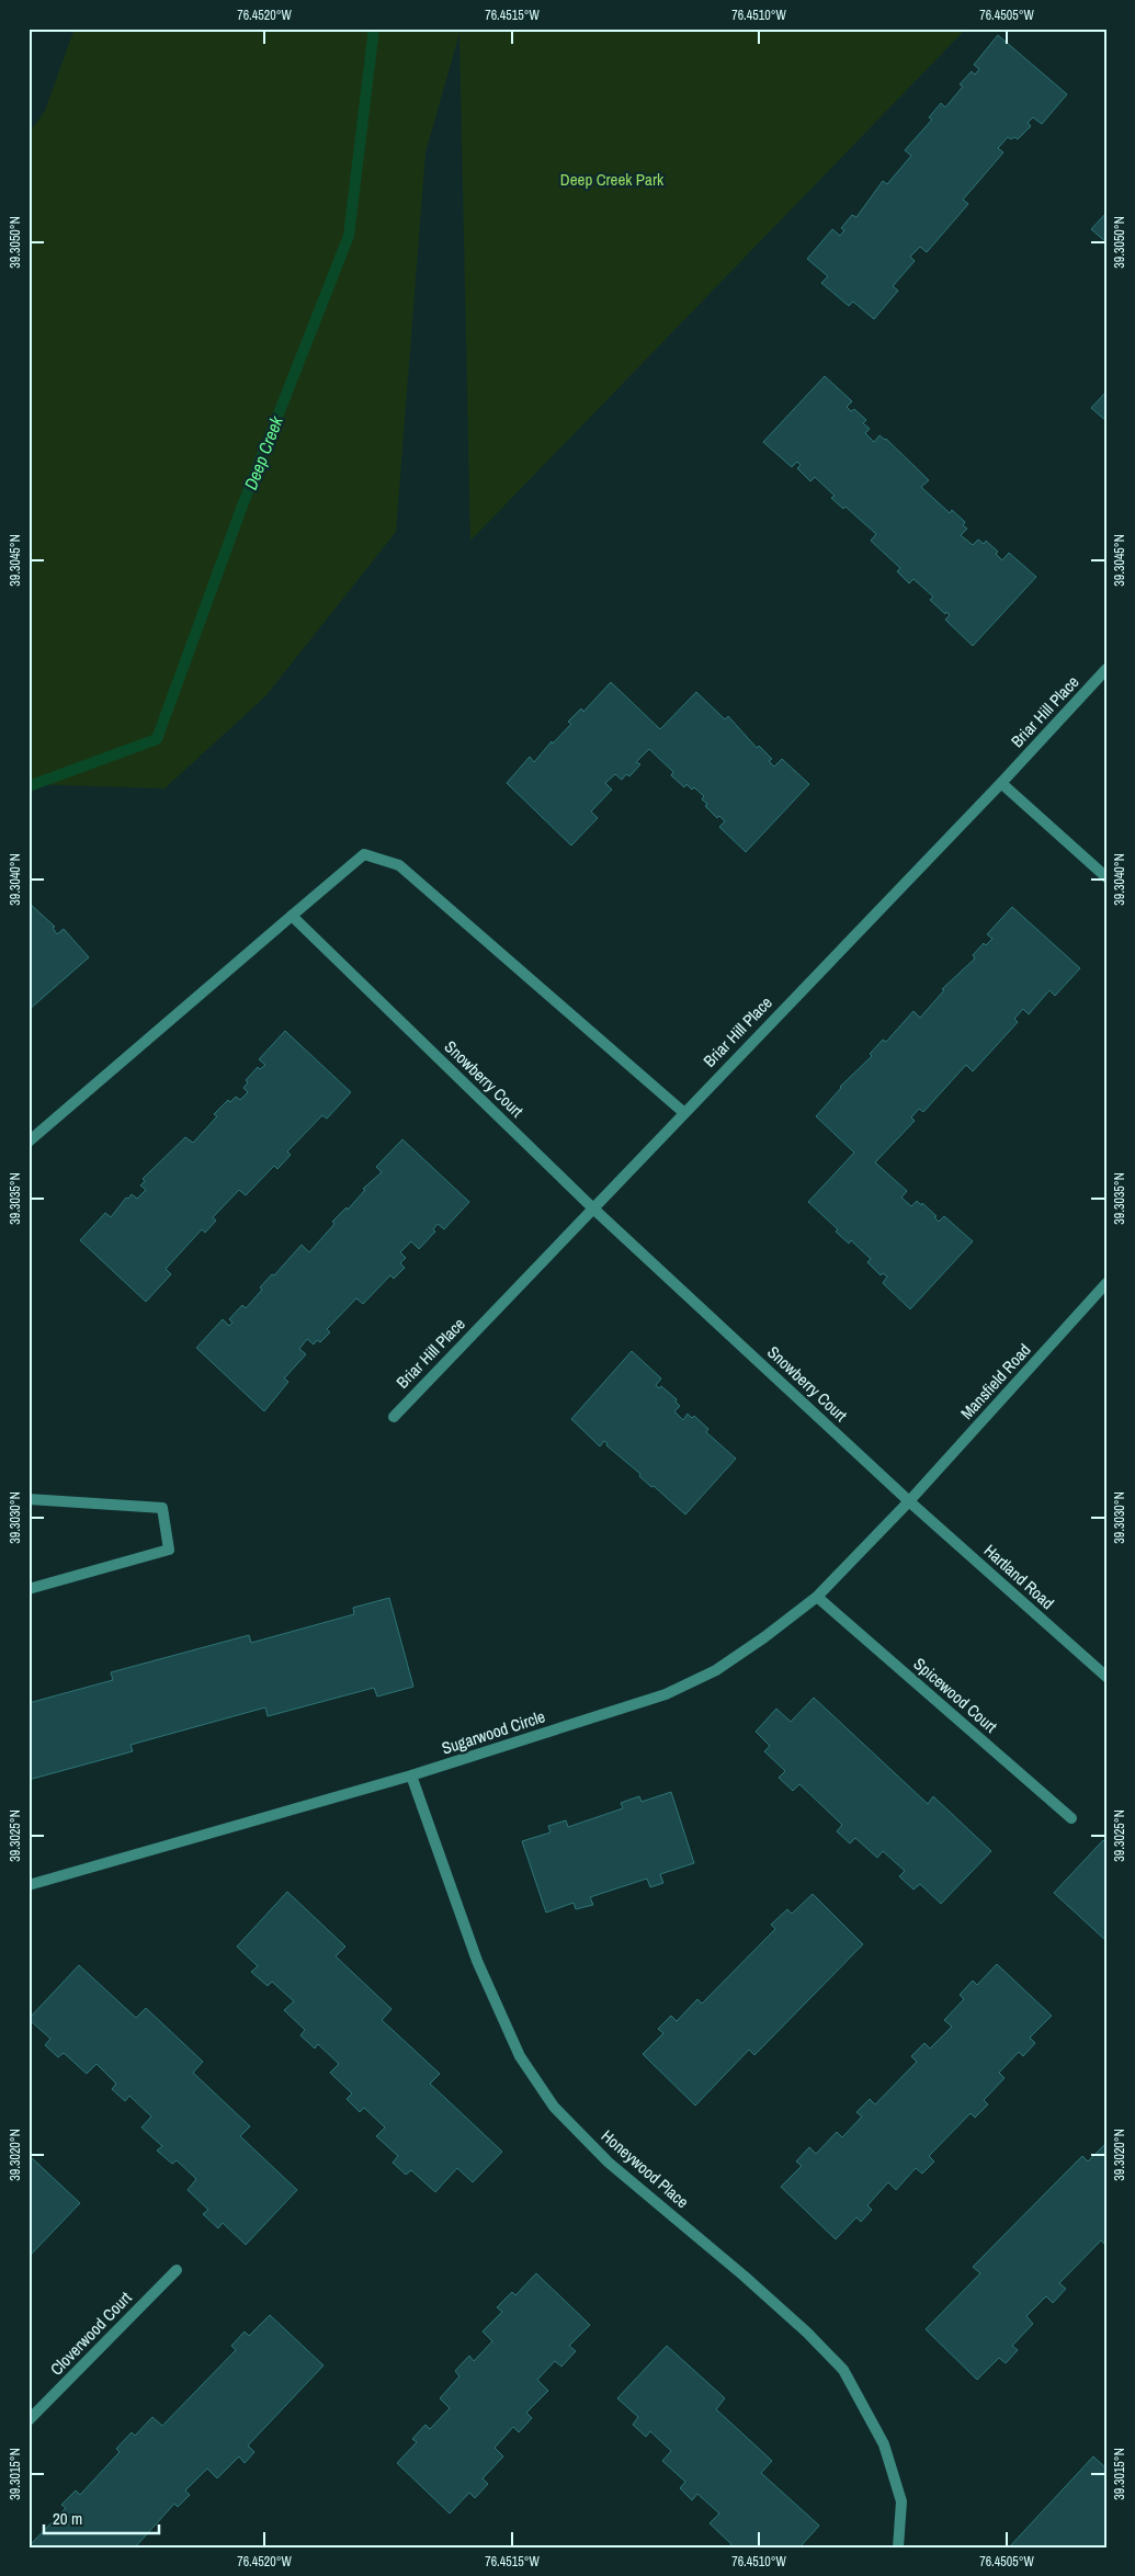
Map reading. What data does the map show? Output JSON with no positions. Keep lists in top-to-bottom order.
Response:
{
  "streets": {
    "street": [
      "Briar Hill Place",
      "Snowberry Court",
      "Mansfield Road",
      "Hartland Road",
      "Spicewood Court",
      "Sugarwood Circle",
      "Honeywood Place",
      "Cloverwood Court"
    ]
  },
  "crossings": [
    ["Briar Hill Place", "Snowberry Court"],
    ["Snowberry Court", "Mansfield Road"],
    ["Snowberry Court", "Hartland Road"],
    ["Snowberry Court", "Sugarwood Circle"],
    ["Mansfield Road", "Hartland Road"],
    ["Mansfield Road", "Sugarwood Circle"],
    ["Hartland Road", "Sugarwood Circle"],
    ["Spicewood Court", "Sugarwood Circle"],
    ["Sugarwood Circle", "Honeywood Place"]
  ],
  "water": ["Deep Creek"],
  "parks": ["Deep Creek Park"],
  "scale_bar": "20 m",
  "coordinates": [
    "76.4520°W",
    "76.4515°W",
    "76.4510°W",
    "76.4505°W",
    "39.3050°N",
    "39.3045°N",
    "39.3040°N",
    "39.3035°N",
    "39.3030°N",
    "39.3025°N",
    "39.3020°N",
    "39.3015°N"
  ]
}
